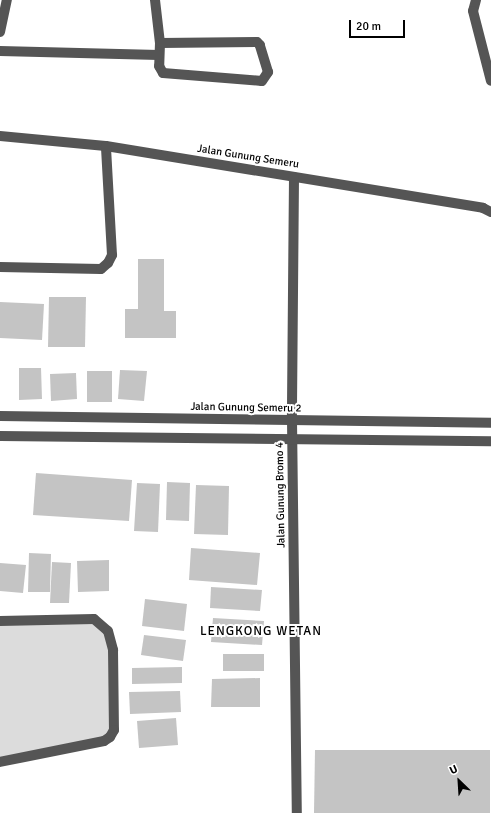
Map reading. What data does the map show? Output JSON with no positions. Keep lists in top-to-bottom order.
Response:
{
  "streets": {
    "street": ["Jalan Gunung Semeru", "Jalan Gunung Semeru 2", "Jalan Gunung Bromo 4"]
  },
  "crossings": [
    ["Jalan Gunung Semeru", "Jalan Gunung Bromo 4"],
    ["Jalan Gunung Semeru 2", "Jalan Gunung Bromo 4"]
  ],
  "districts": ["LENGKONG WETAN"],
  "scale_bar": "20 m",
  "north": "top left"
}
